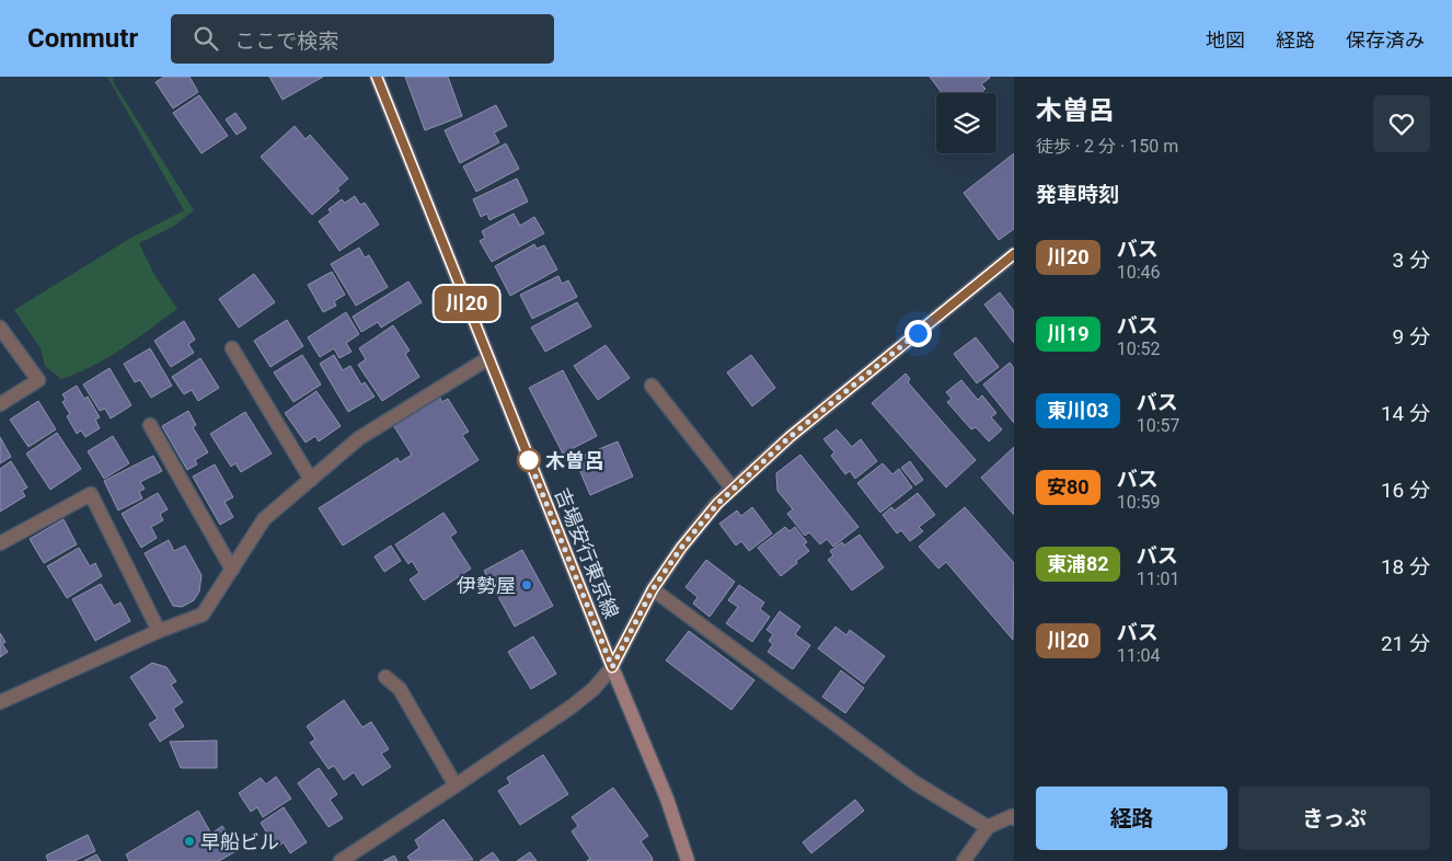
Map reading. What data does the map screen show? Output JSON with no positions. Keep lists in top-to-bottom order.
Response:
{
  "streets": {
    "main road": ["吉場安行東京線"]
  },
  "places": ["木曽呂", "伊勢屋", "早船ビル"],
  "lines": ["bus line 川20"],
  "page": {
    "header": "Commutr",
    "search": "ここで検索",
    "nav": ["地図", "経路", "保存済み"],
    "on_map": "川20",
    "heading": [
      ["木曽呂", "徒歩 · 2 分 · 150 m"],
      "発車時刻"
    ],
    "list": [
      {
        "mark": "川20",
        "name": "バス",
        "note": "10:46",
        "value": "3 分"
      },
      {
        "mark": "川19",
        "name": "バス",
        "note": "10:52",
        "value": "9 分"
      },
      {
        "mark": "東川03",
        "name": "バス",
        "note": "10:57",
        "value": "14 分"
      },
      {
        "mark": "安80",
        "name": "バス",
        "note": "10:59",
        "value": "16 分"
      },
      {
        "mark": "東浦82",
        "name": "バス",
        "note": "11:01",
        "value": "18 分"
      },
      {
        "mark": "川20",
        "name": "バス",
        "note": "11:04",
        "value": "21 分"
      }
    ],
    "buttons": ["経路", "きっぷ"]
  }
}
